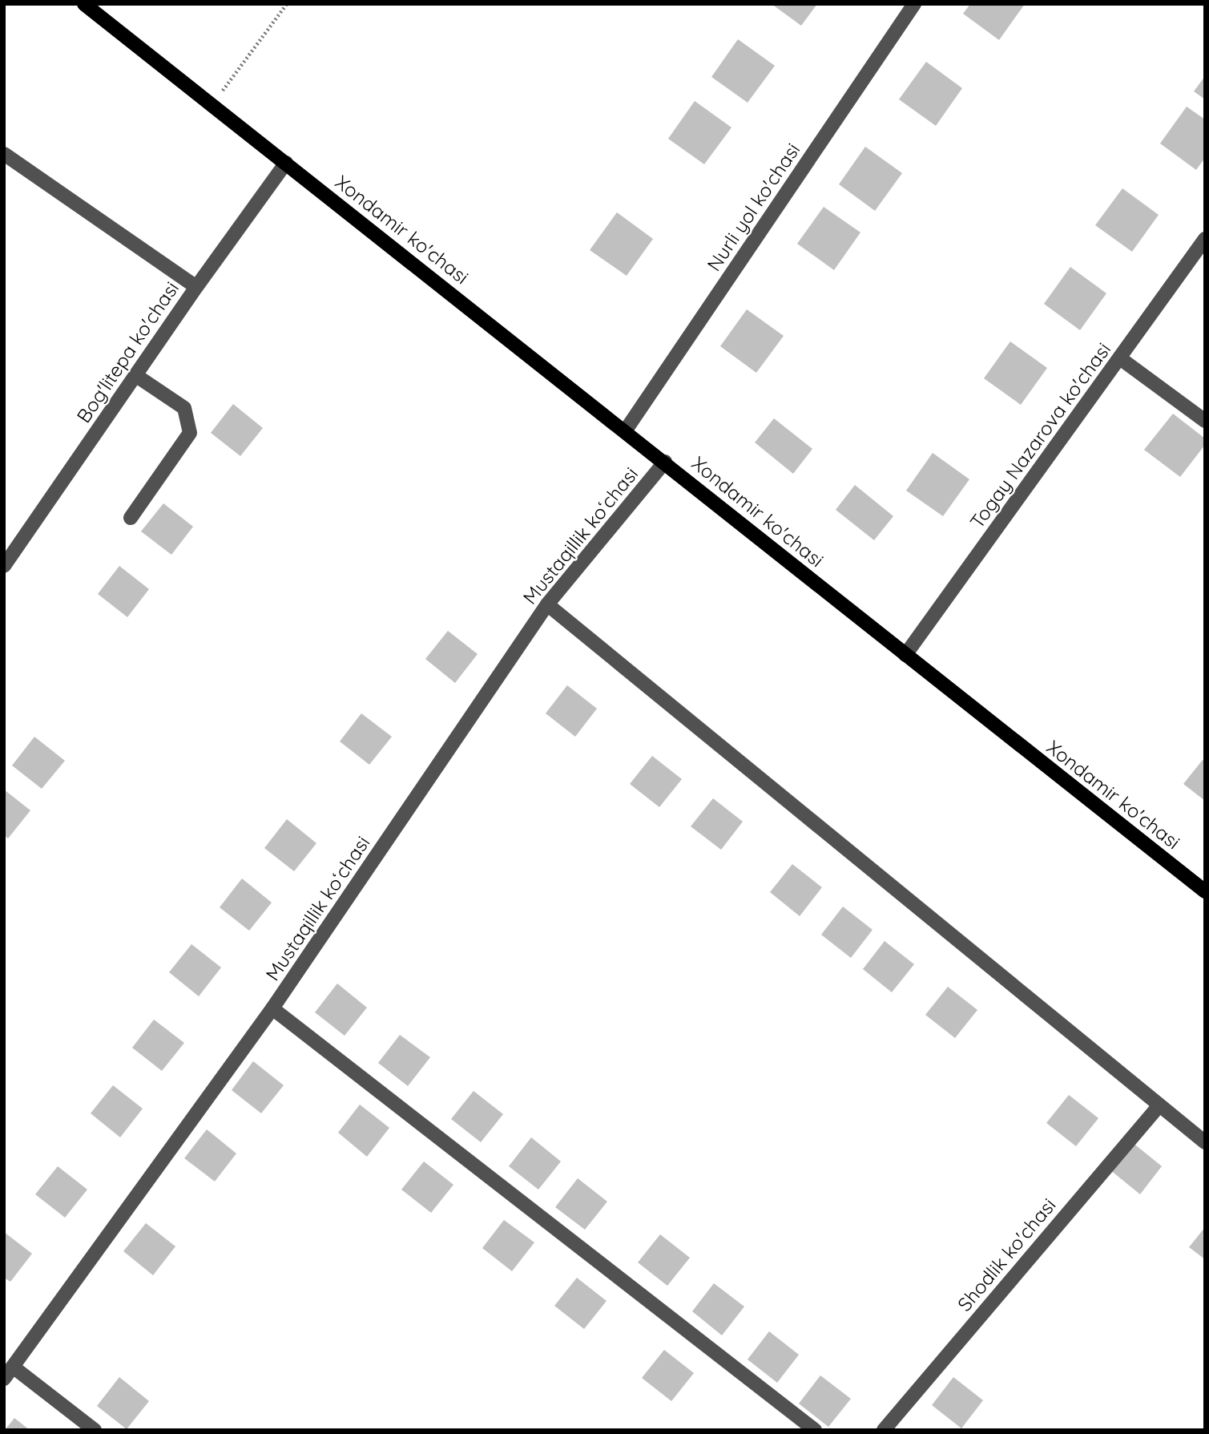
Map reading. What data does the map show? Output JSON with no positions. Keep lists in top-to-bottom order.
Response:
{
  "streets": {
    "main road": ["Xondamir ko'chasi"],
    "street": [
      "Nurli yol ko'chasi",
      "Bog'litepa ko'chasi",
      "Togay Nazarova ko'chasi",
      "Mustaqillik koʻchasi",
      "Shodlik ko'chasi"
    ]
  },
  "crossings": [
    ["Nurli yol ko'chasi", "Xondamir ko'chasi"],
    ["Xondamir ko'chasi", "Bog'litepa ko'chasi"],
    ["Xondamir ko'chasi", "Togay Nazarova ko'chasi"],
    ["Xondamir ko'chasi", "Mustaqillik koʻchasi"]
  ]
}
